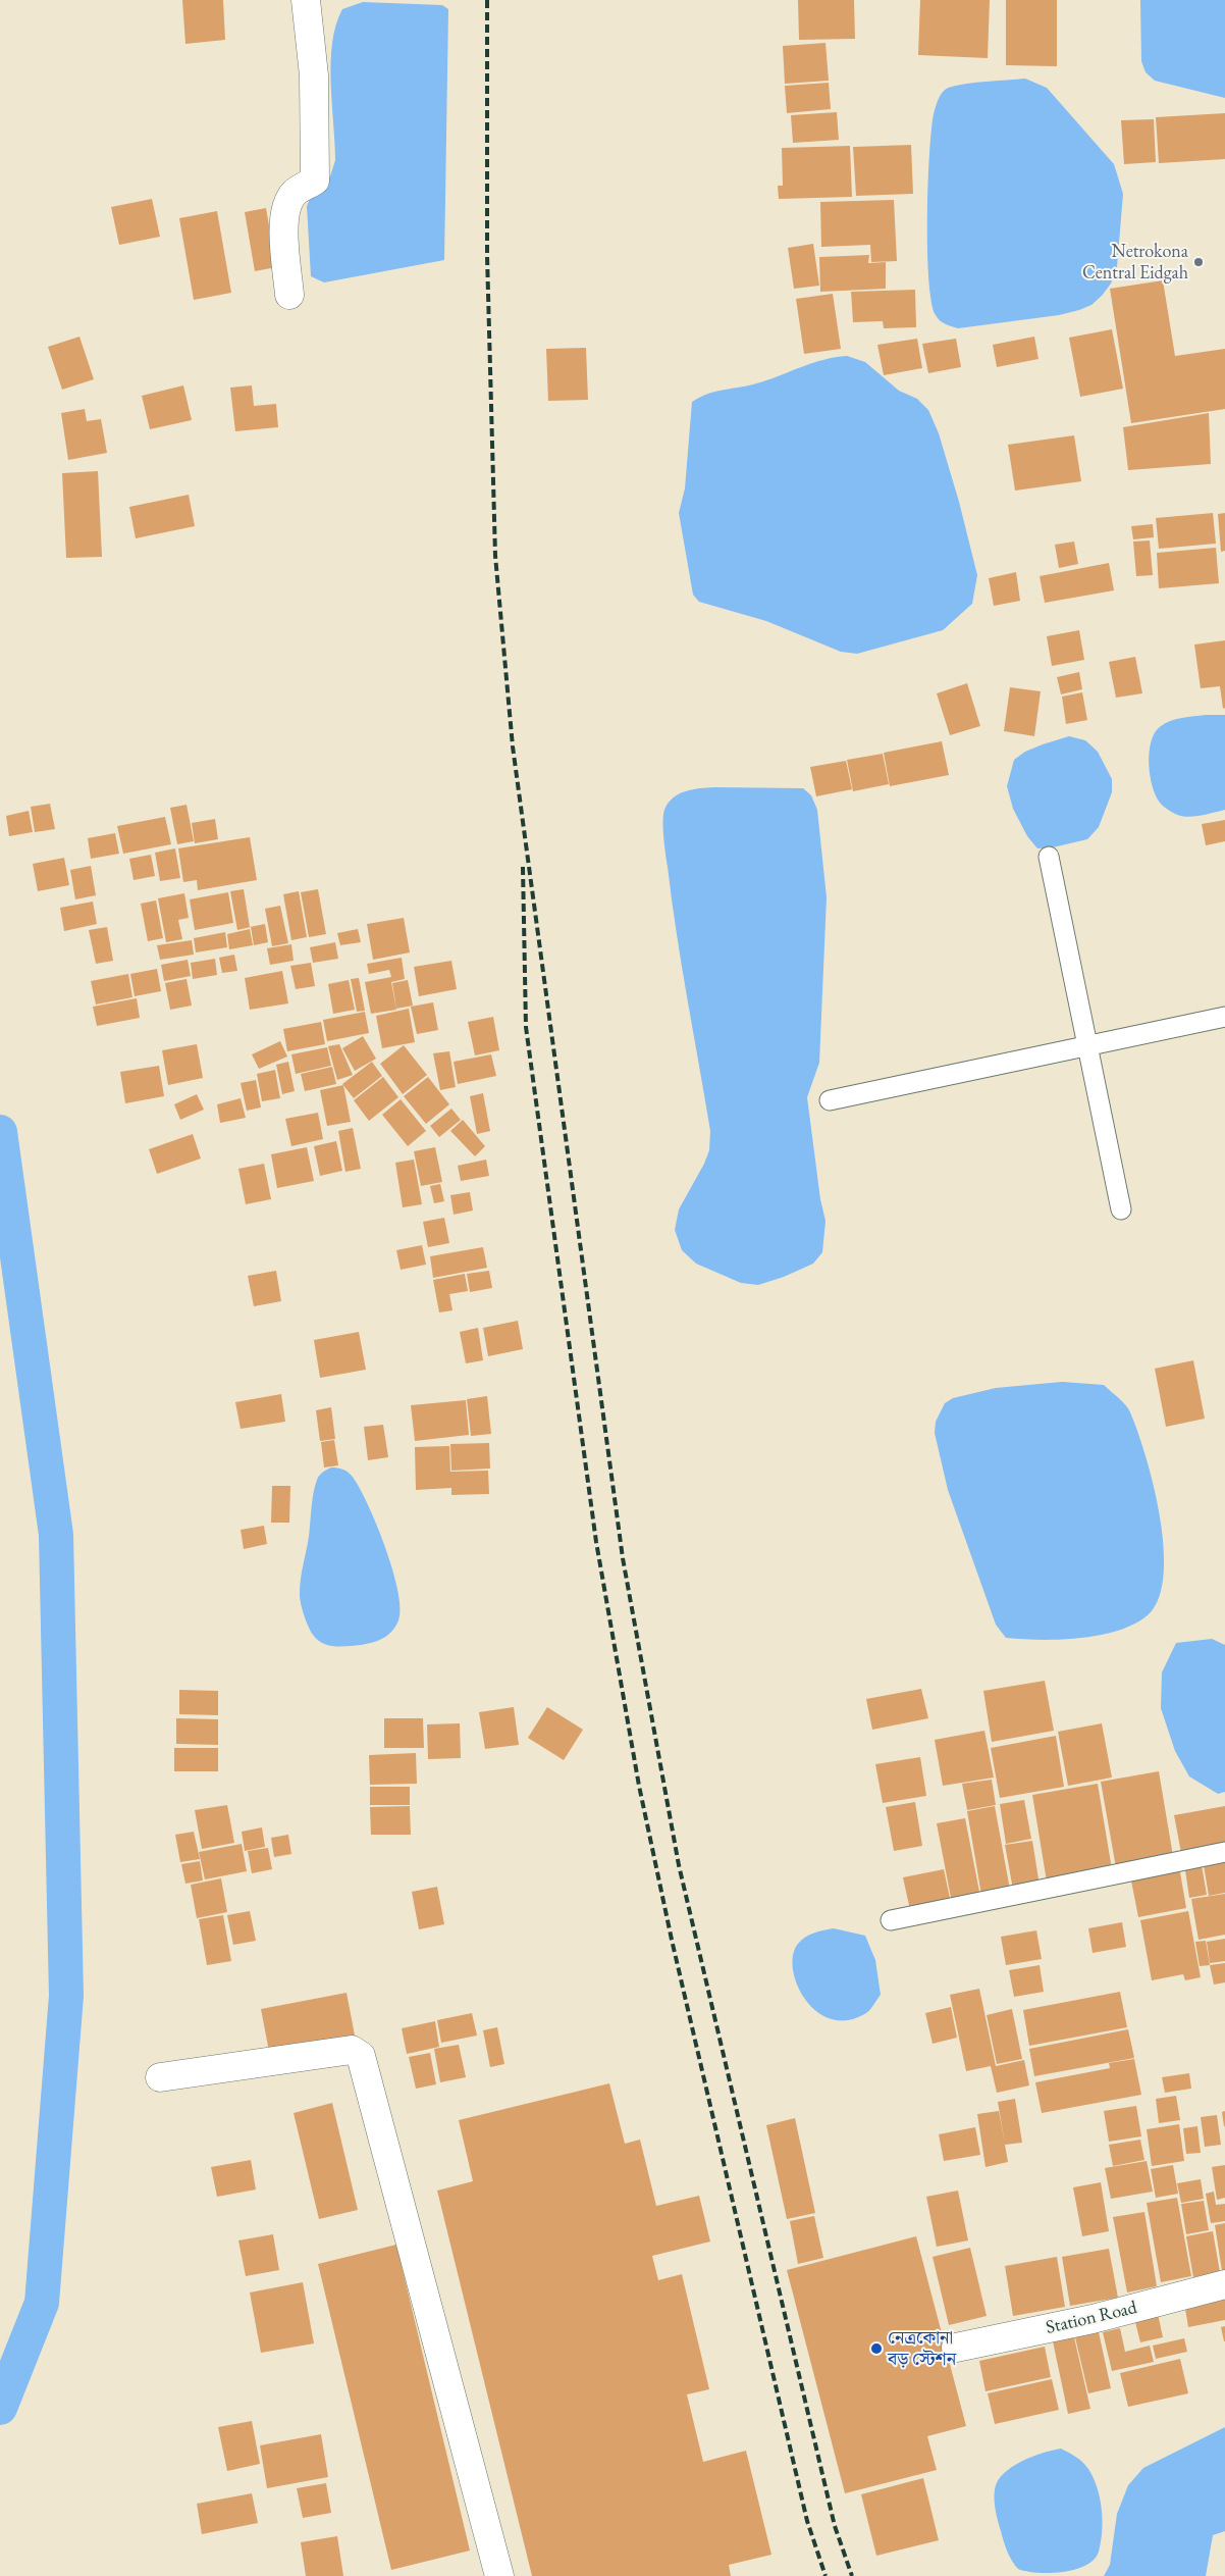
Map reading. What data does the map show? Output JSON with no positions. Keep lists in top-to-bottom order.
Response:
{
  "streets": {
    "street": ["Station Road"]
  },
  "places": ["Netrokona Central Eidgah", "নেত্রকোনা বড় স্টেশন"]
}
